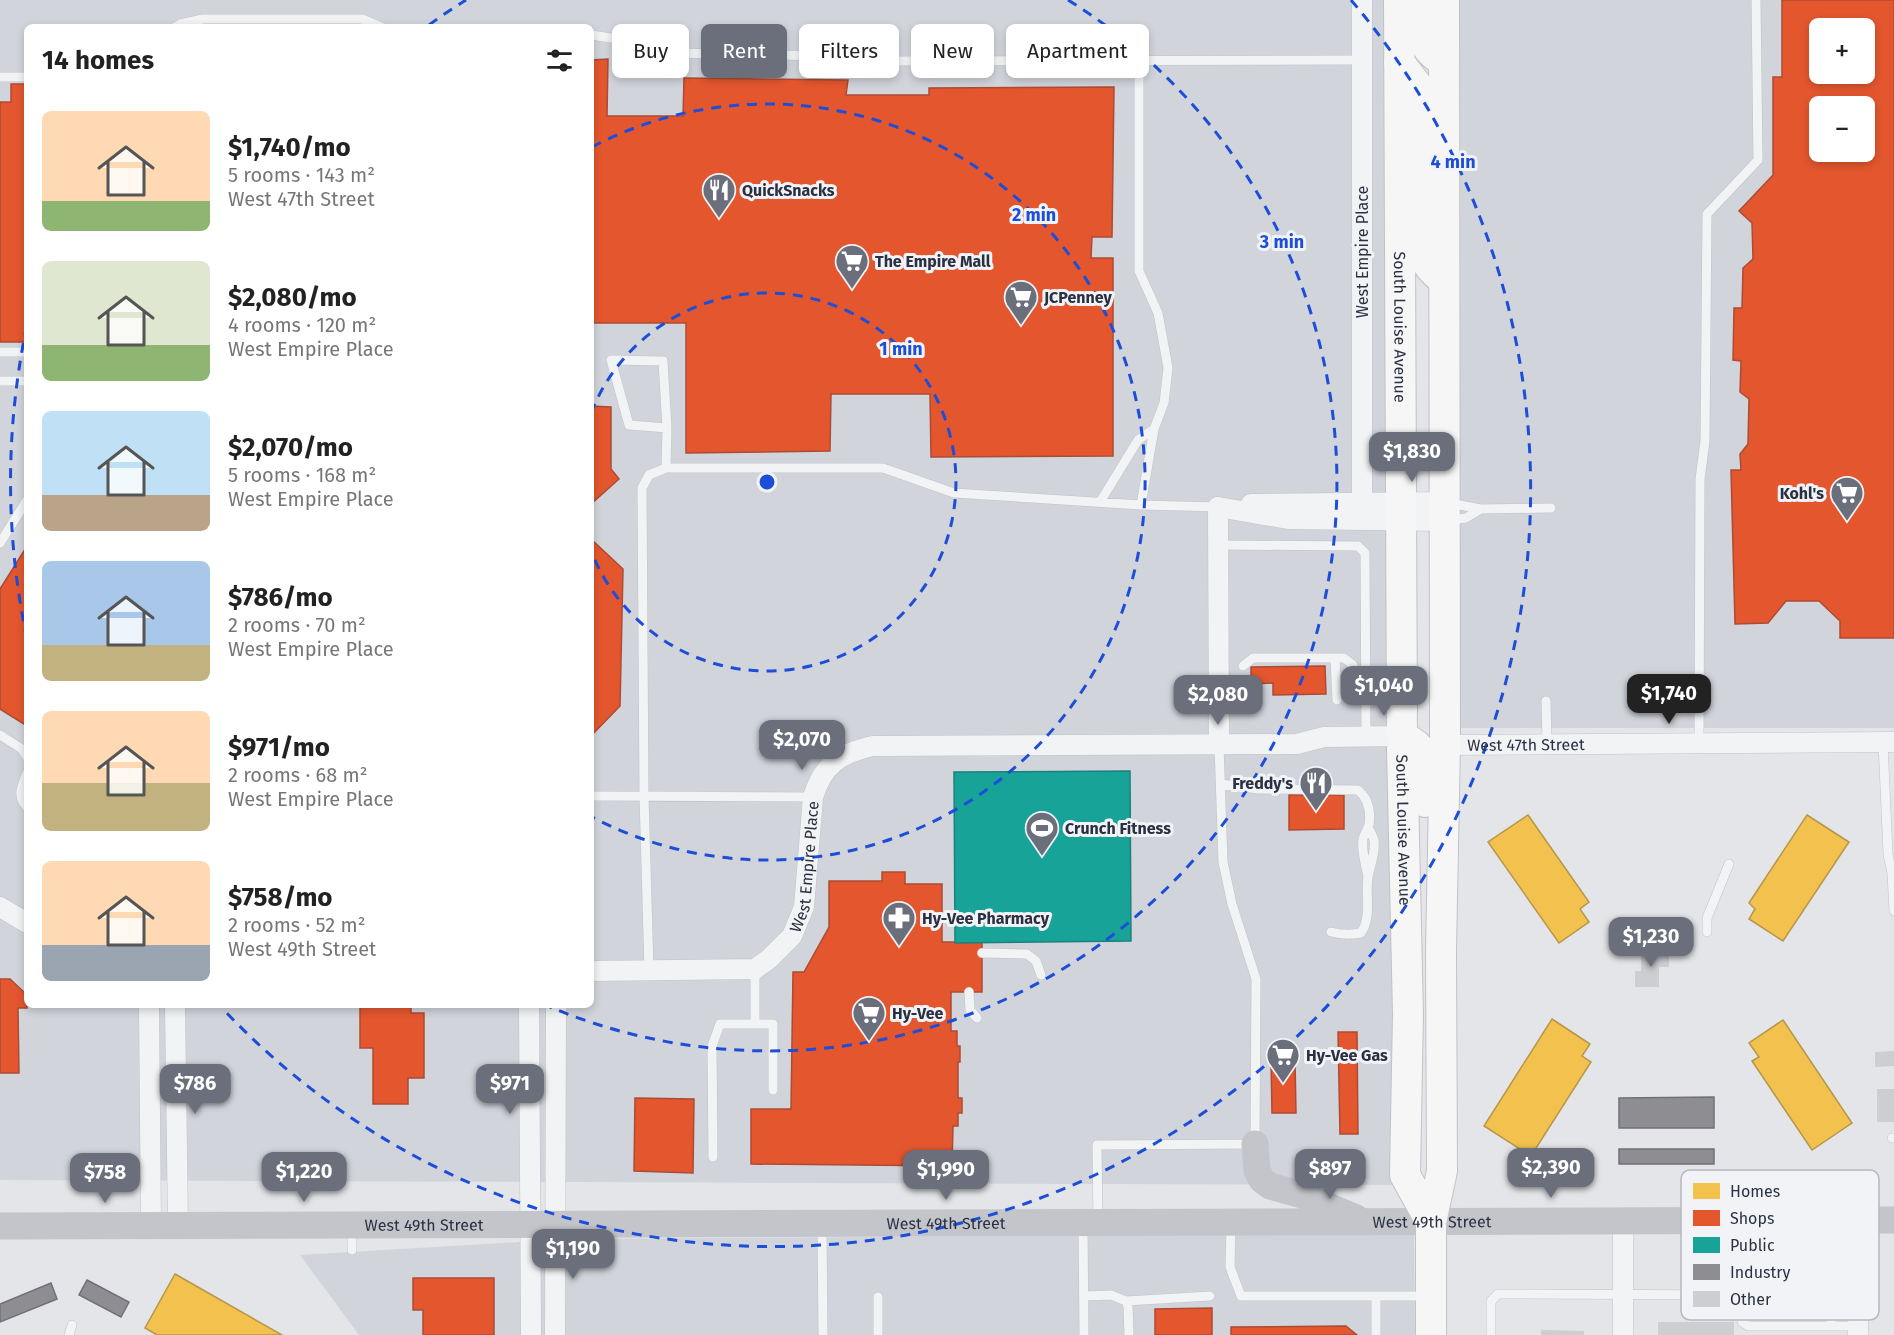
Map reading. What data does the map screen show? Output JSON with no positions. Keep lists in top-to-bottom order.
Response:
{
  "streets": {
    "main road": ["South Louise Avenue", "West 49th Street"],
    "street": ["West Empire Place", "West 47th Street"]
  },
  "crossings": [
    ["West Empire Place", "South Louise Avenue"],
    ["South Louise Avenue", "West 47th Street"],
    ["South Louise Avenue", "West 49th Street"]
  ],
  "places": {
    "restaurant": ["QuickSnacks", "Freddy's"],
    "supermarket": [
      "The Empire Mall",
      "JCPenney",
      "Kohl's",
      "Hy-Vee",
      "Hy-Vee Gas"
    ],
    "sports": ["Crunch Fitness"],
    "pharmacy": ["Hy-Vee Pharmacy"]
  },
  "legend": [
    "Homes",
    "Shops",
    "Public",
    "Industry",
    "Other"
  ],
  "page": {
    "map_buttons": ["+", "−"],
    "chip": [
      "Buy",
      "Rent",
      "Filters",
      "New",
      "Apartment"
    ],
    "heading": "14 homes",
    "list": [
      {
        "name": "$1,740/mo",
        "note": "5 rooms · 143 m² · West 47th Street"
      },
      {
        "name": "$2,080/mo",
        "note": "4 rooms · 120 m² · West Empire Place"
      },
      {
        "name": "$2,070/mo",
        "note": "5 rooms · 168 m² · West Empire Place"
      },
      {
        "name": "$786/mo",
        "note": "2 rooms · 70 m² · West Empire Place"
      },
      {
        "name": "$971/mo",
        "note": "2 rooms · 68 m² · West Empire Place"
      },
      {
        "name": "$758/mo",
        "note": "2 rooms · 52 m² · West 49th Street"
      }
    ],
    "price": [
      "$1,830",
      "$1,040",
      "$1,740",
      "$2,080",
      "$2,070",
      "$1,230",
      "$786",
      "$971",
      "$2,390",
      "$897",
      "$1,990",
      "$1,220",
      "$758",
      "$1,190"
    ]
  },
  "rings": [
    "4 min",
    "2 min",
    "3 min",
    "1 min"
  ]
}
